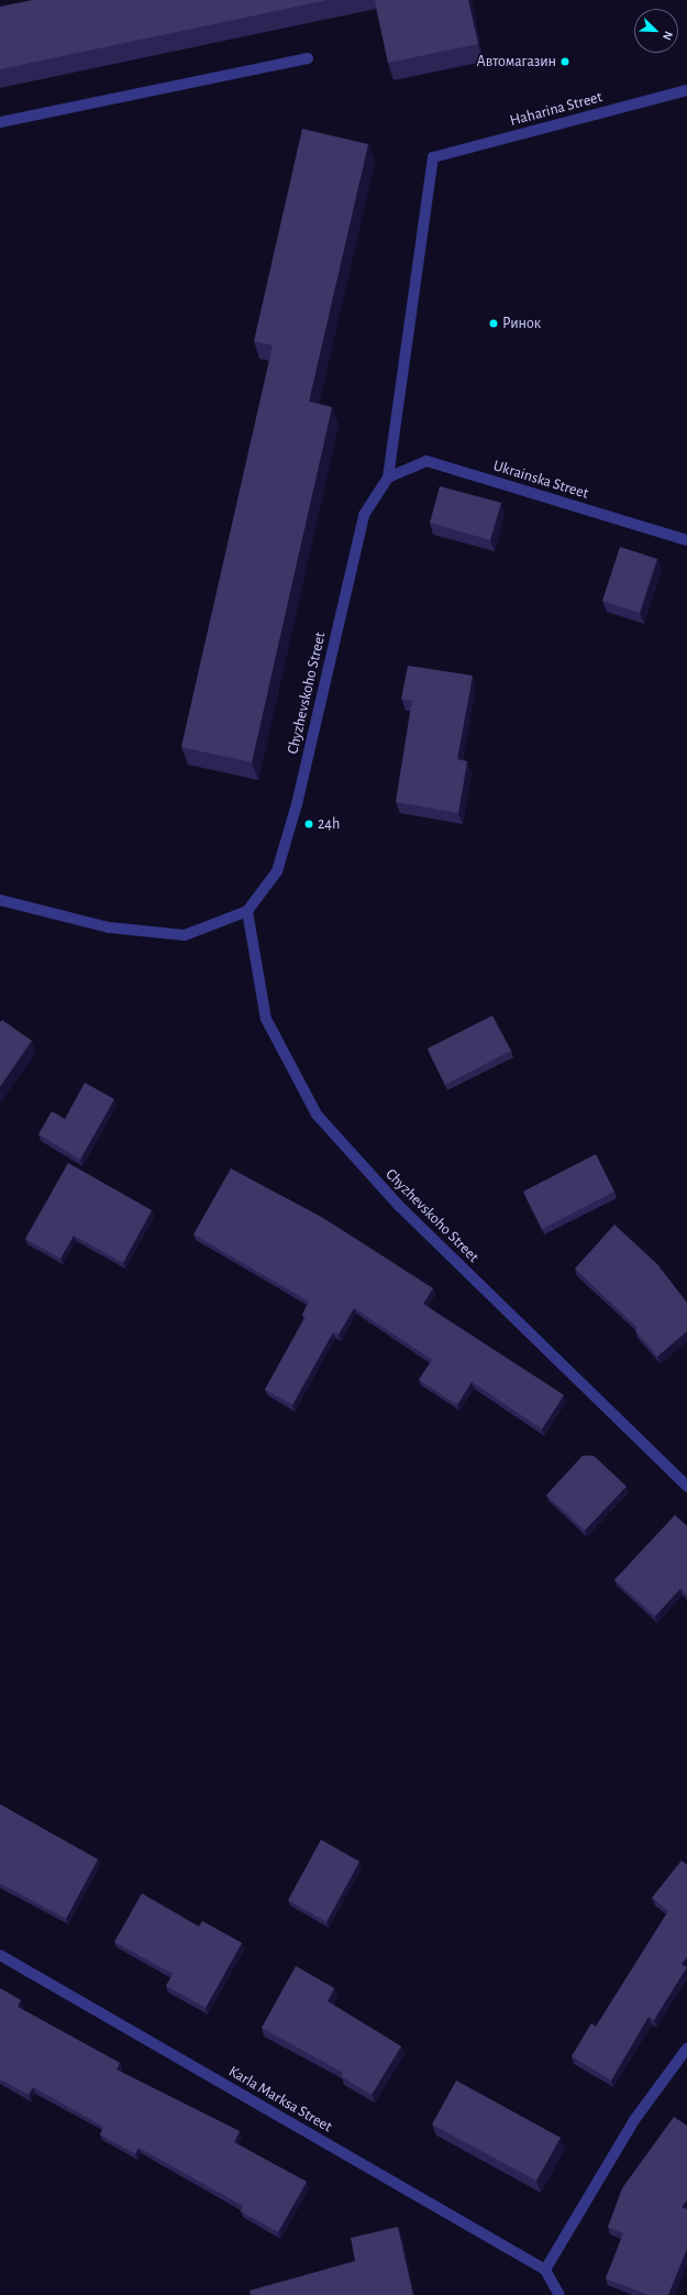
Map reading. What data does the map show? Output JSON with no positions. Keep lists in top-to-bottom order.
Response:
{
  "streets": {
    "street": [
      "Haharina Street",
      "Ukrainska Street",
      "Chyzhevskoho Street",
      "Karla Marksa Street"
    ]
  },
  "crossings": [
    ["Haharina Street", "Ukrainska Street"],
    ["Haharina Street", "Chyzhevskoho Street"],
    ["Ukrainska Street", "Chyzhevskoho Street"]
  ],
  "places": ["Автомагазин", "Ринок", "24h"],
  "north": "bottom right"
}
